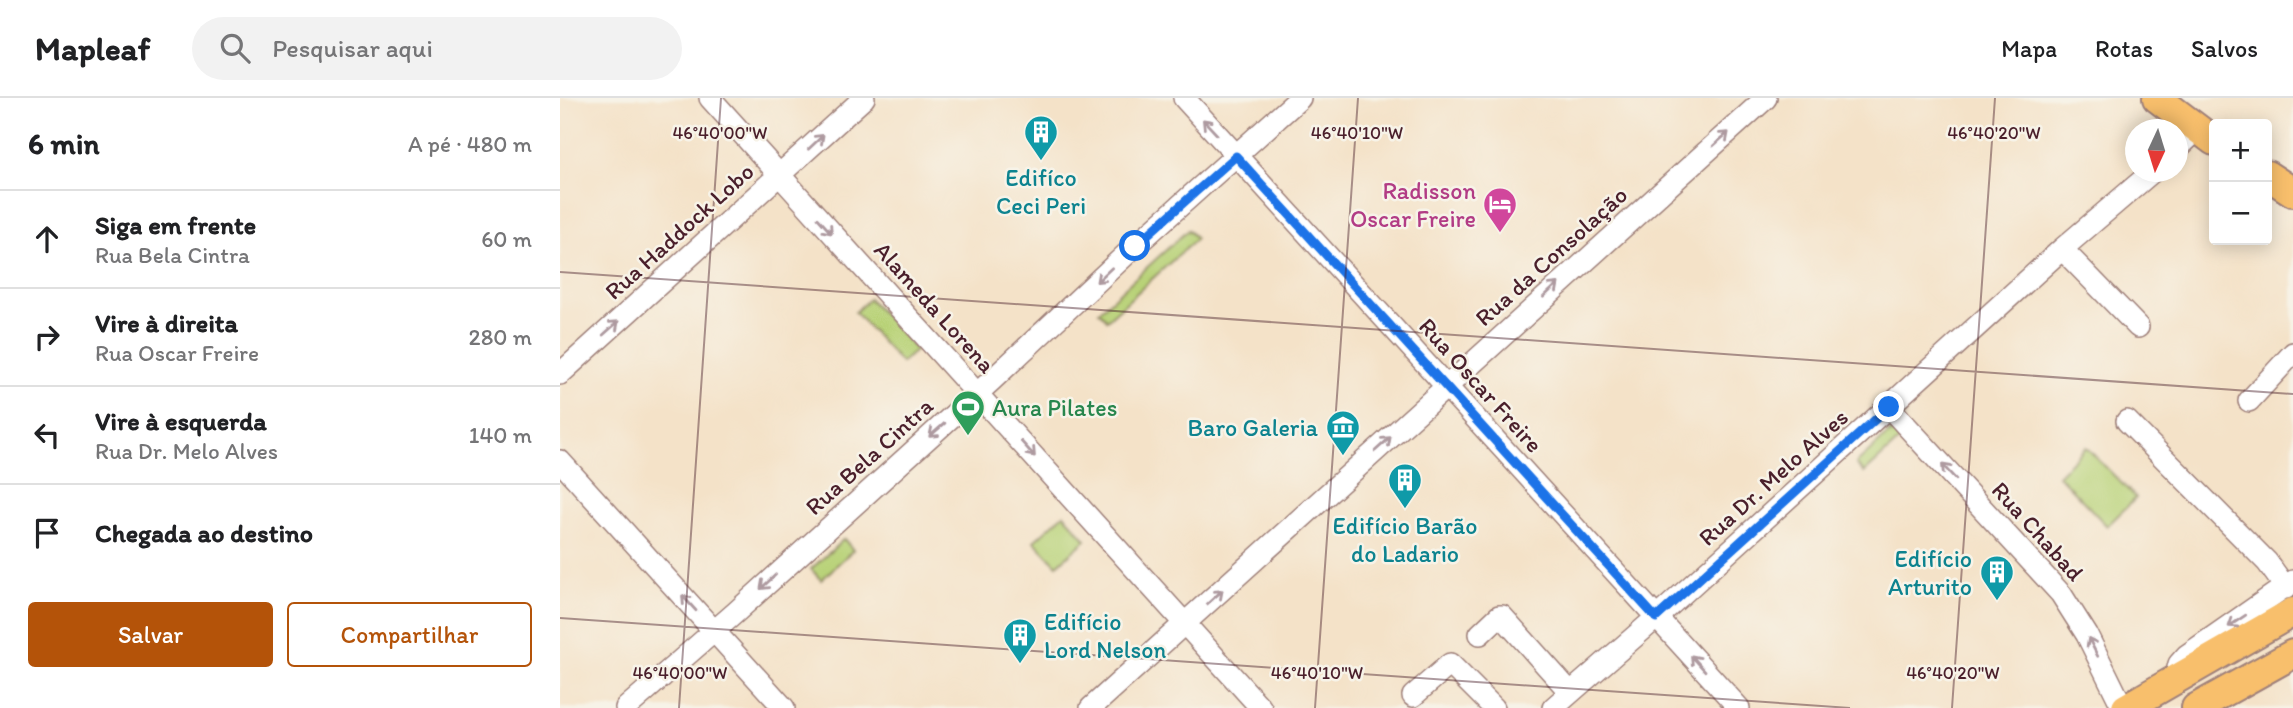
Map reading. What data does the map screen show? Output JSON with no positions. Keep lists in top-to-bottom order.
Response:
{
  "streets": {
    "street": [
      "Rua Haddock Lobo",
      "Rua da Consolação",
      "Alameda Lorena",
      "Rua Oscar Freire",
      "Rua Bela Cintra",
      "Rua Dr. Melo Alves",
      "Rua Chabad"
    ]
  },
  "crossings": [
    ["Rua Haddock Lobo", "Alameda Lorena"],
    ["Rua da Consolação", "Alameda Lorena"],
    ["Rua da Consolação", "Rua Oscar Freire"],
    ["Alameda Lorena", "Rua Bela Cintra"],
    ["Rua Oscar Freire", "Rua Bela Cintra"],
    ["Rua Oscar Freire", "Rua Dr. Melo Alves"],
    ["Rua Dr. Melo Alves", "Rua Chabad"]
  ],
  "one_way": [
    "Rua Haddock Lobo",
    "Rua da Consolação",
    "Alameda Lorena",
    "Rua Bela Cintra"
  ],
  "places": {
    "building": [
      "Edifíco Ceci Peri",
      "Edifício Barão do Ladario",
      "Edifício Arturito",
      "Edifício Lord Nelson"
    ],
    "hotel": ["Radisson Oscar Freire"],
    "sports": ["Aura Pilates"],
    "museum": ["Baro Galeria"]
  },
  "north": "bottom",
  "page": {
    "header": "Mapleaf",
    "search": "Pesquisar aqui",
    "nav": ["Mapa", "Rotas", "Salvos"],
    "heading": ["6 min", "A pé · 480 m"],
    "map_buttons": ["+", "−"],
    "list": [
      ["Siga em frente", "Rua Bela Cintra", "60 m"],
      ["Vire à direita", "Rua Oscar Freire", "280 m"],
      ["Vire à esquerda", "Rua Dr. Melo Alves", "140 m"],
      "Chegada ao destino"
    ],
    "buttons": ["Salvar", "Compartilhar"]
  },
  "coordinates": ["46°40'00\"W", "46°40'10\"W", "46°40'20\"W"]
}
